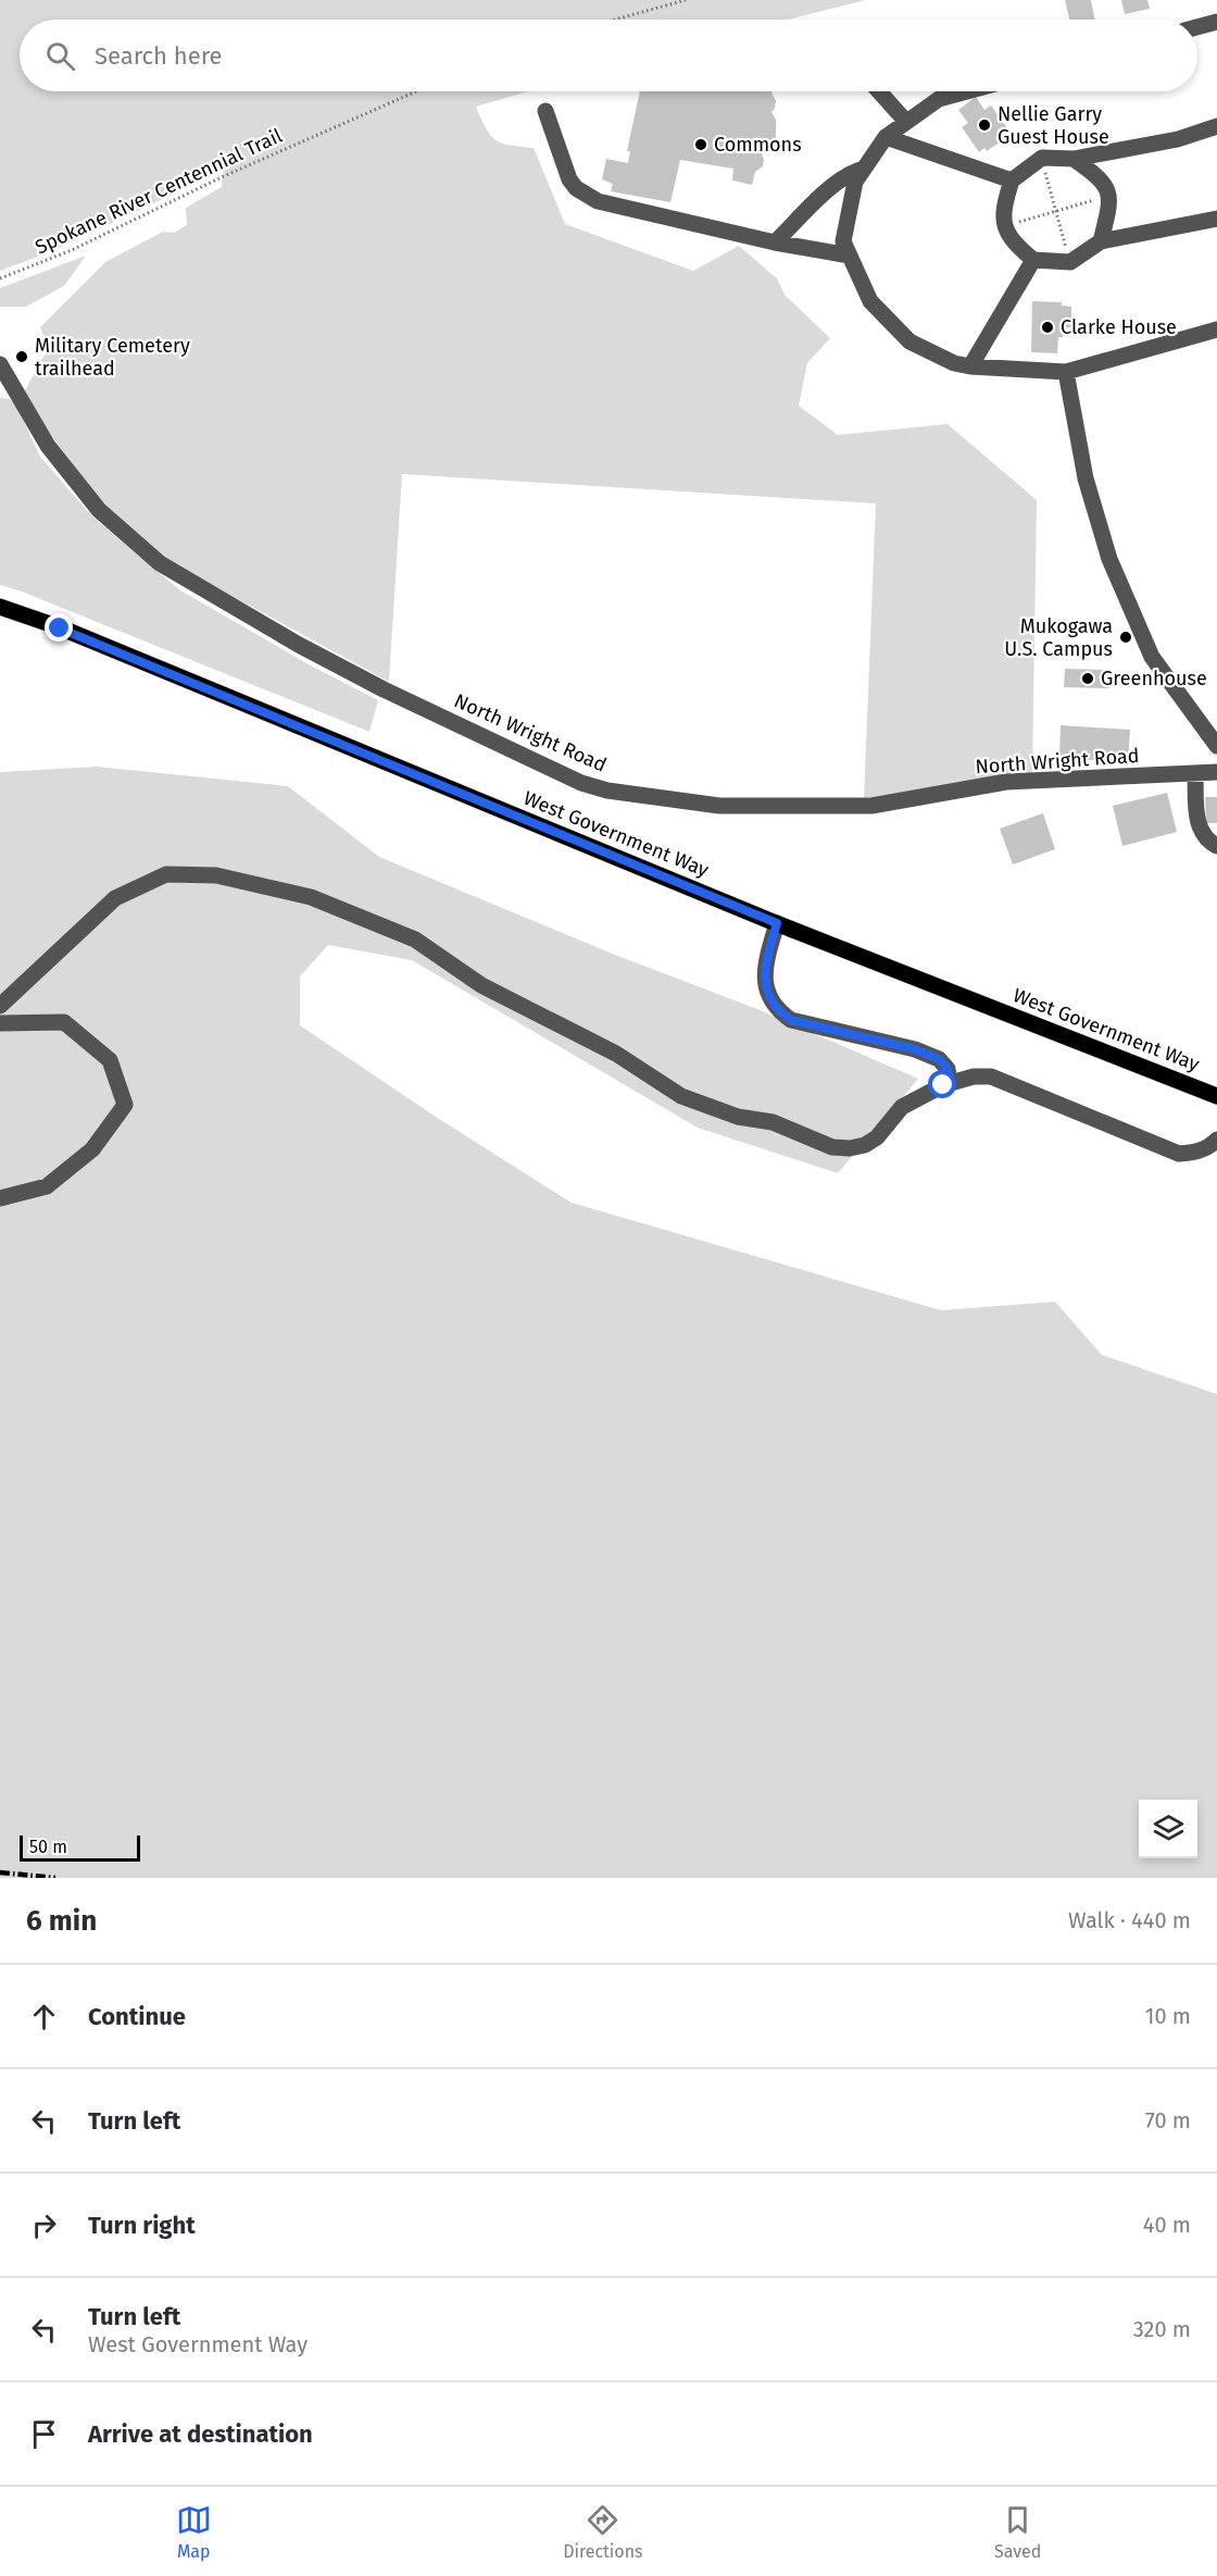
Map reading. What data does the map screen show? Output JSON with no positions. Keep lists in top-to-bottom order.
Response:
{
  "streets": {
    "main road": ["West Government Way"],
    "street": ["North Wright Road"],
    "path": ["Spokane River Centennial Trail"]
  },
  "places": [
    "Nellie Garry Guest House",
    "Commons",
    "Clarke House",
    "Military Cemetery trailhead",
    "Mukogawa U.S. Campus",
    "Greenhouse"
  ],
  "scale_bar": "50 m",
  "page": {
    "search": "Search here",
    "scale": "50 m",
    "heading": ["6 min", "Walk · 440 m"],
    "list": [
      ["Continue", "10 m"],
      ["Turn left", "70 m"],
      ["Turn right", "40 m"],
      ["Turn left", "West Government Way", "320 m"],
      "Arrive at destination"
    ],
    "nav": ["Map", "Directions", "Saved"]
  }
}
